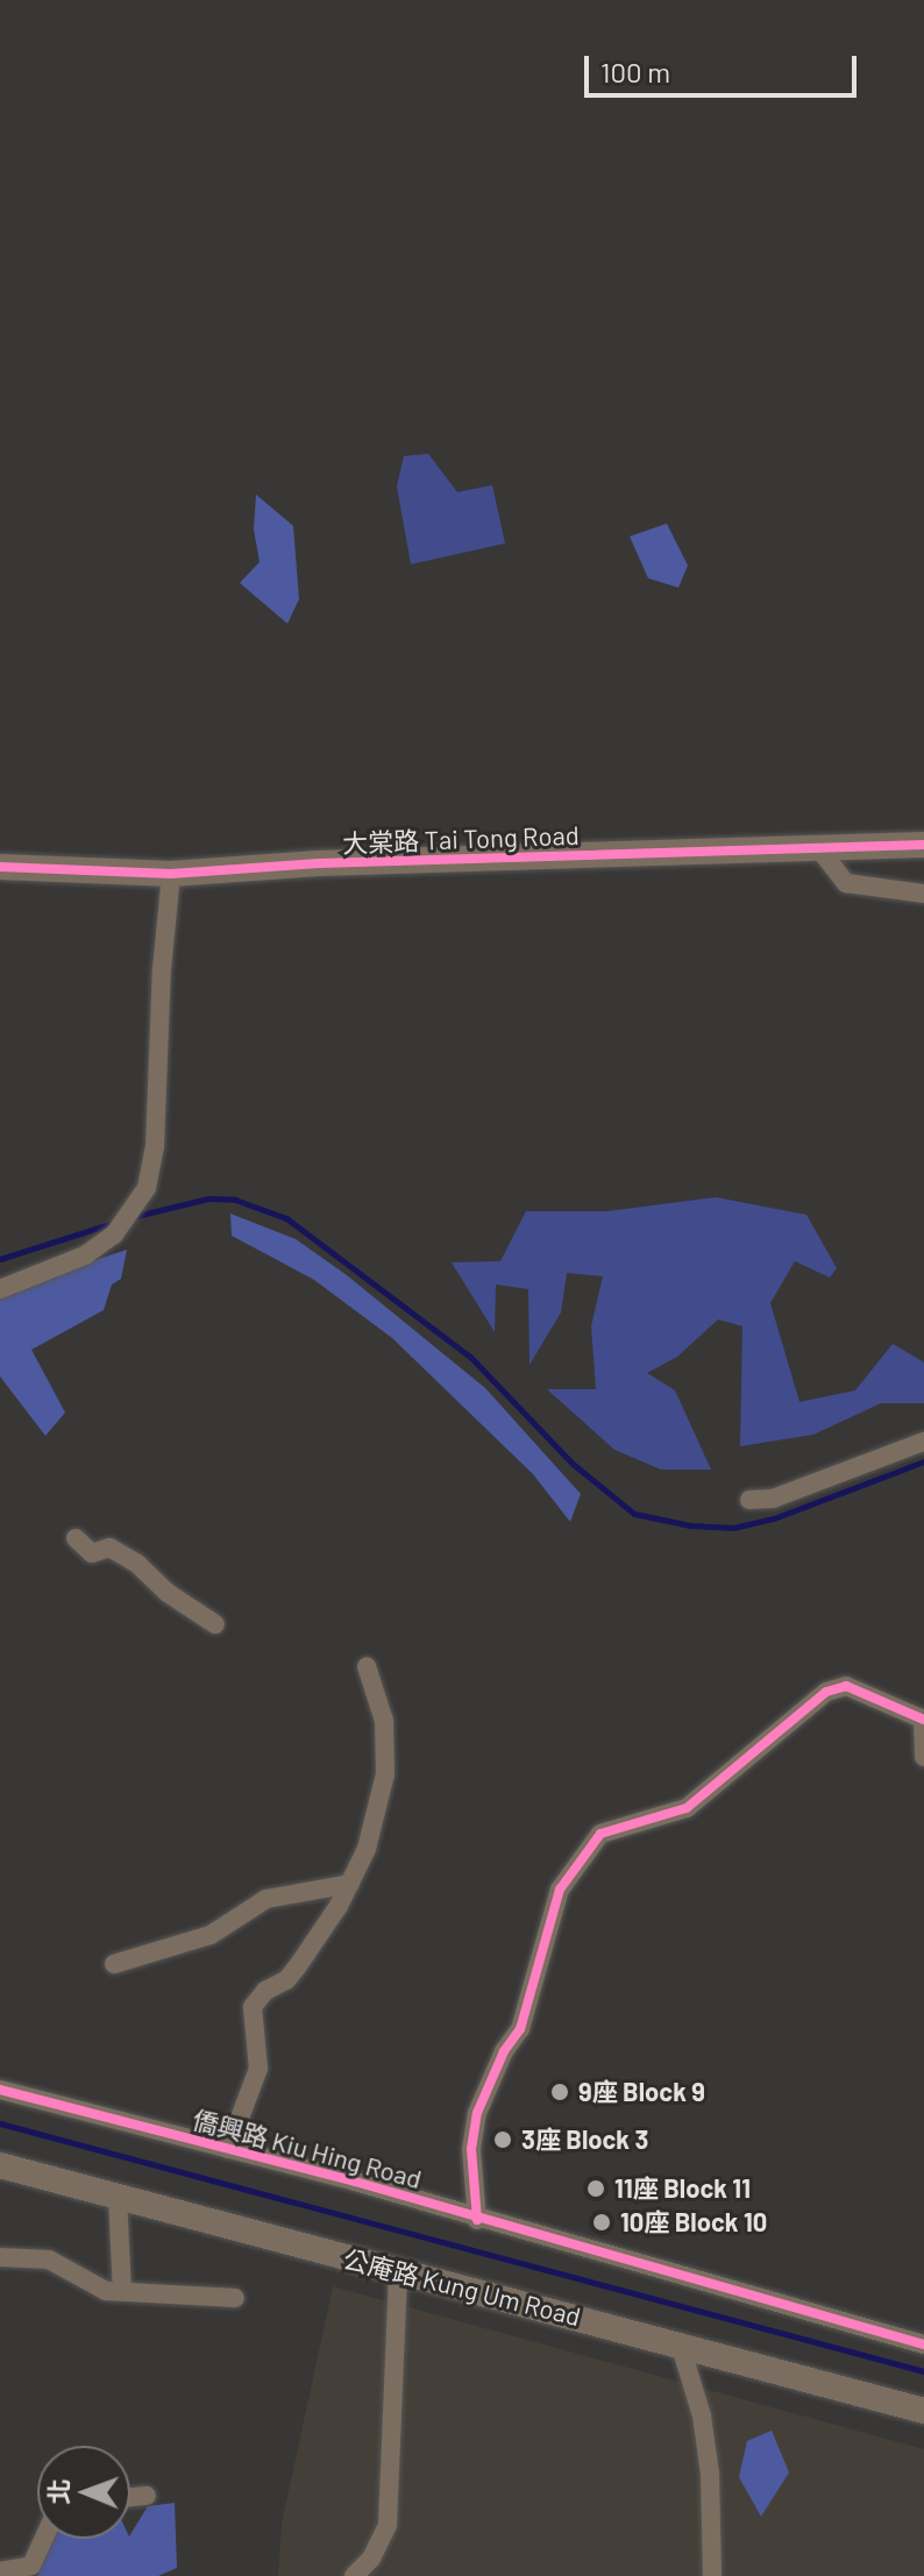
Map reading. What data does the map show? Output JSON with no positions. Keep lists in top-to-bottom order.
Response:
{
  "streets": {
    "street": ["大棠路 Tai Tong Road", "僑興路 Kiu Hing Road", "公庵路 Kung Um Road"]
  },
  "places": [
    "9座 Block 9",
    "3座 Block 3",
    "11座 Block 11",
    "10座 Block 10"
  ],
  "scale_bar": "100 m",
  "north": "left"
}
